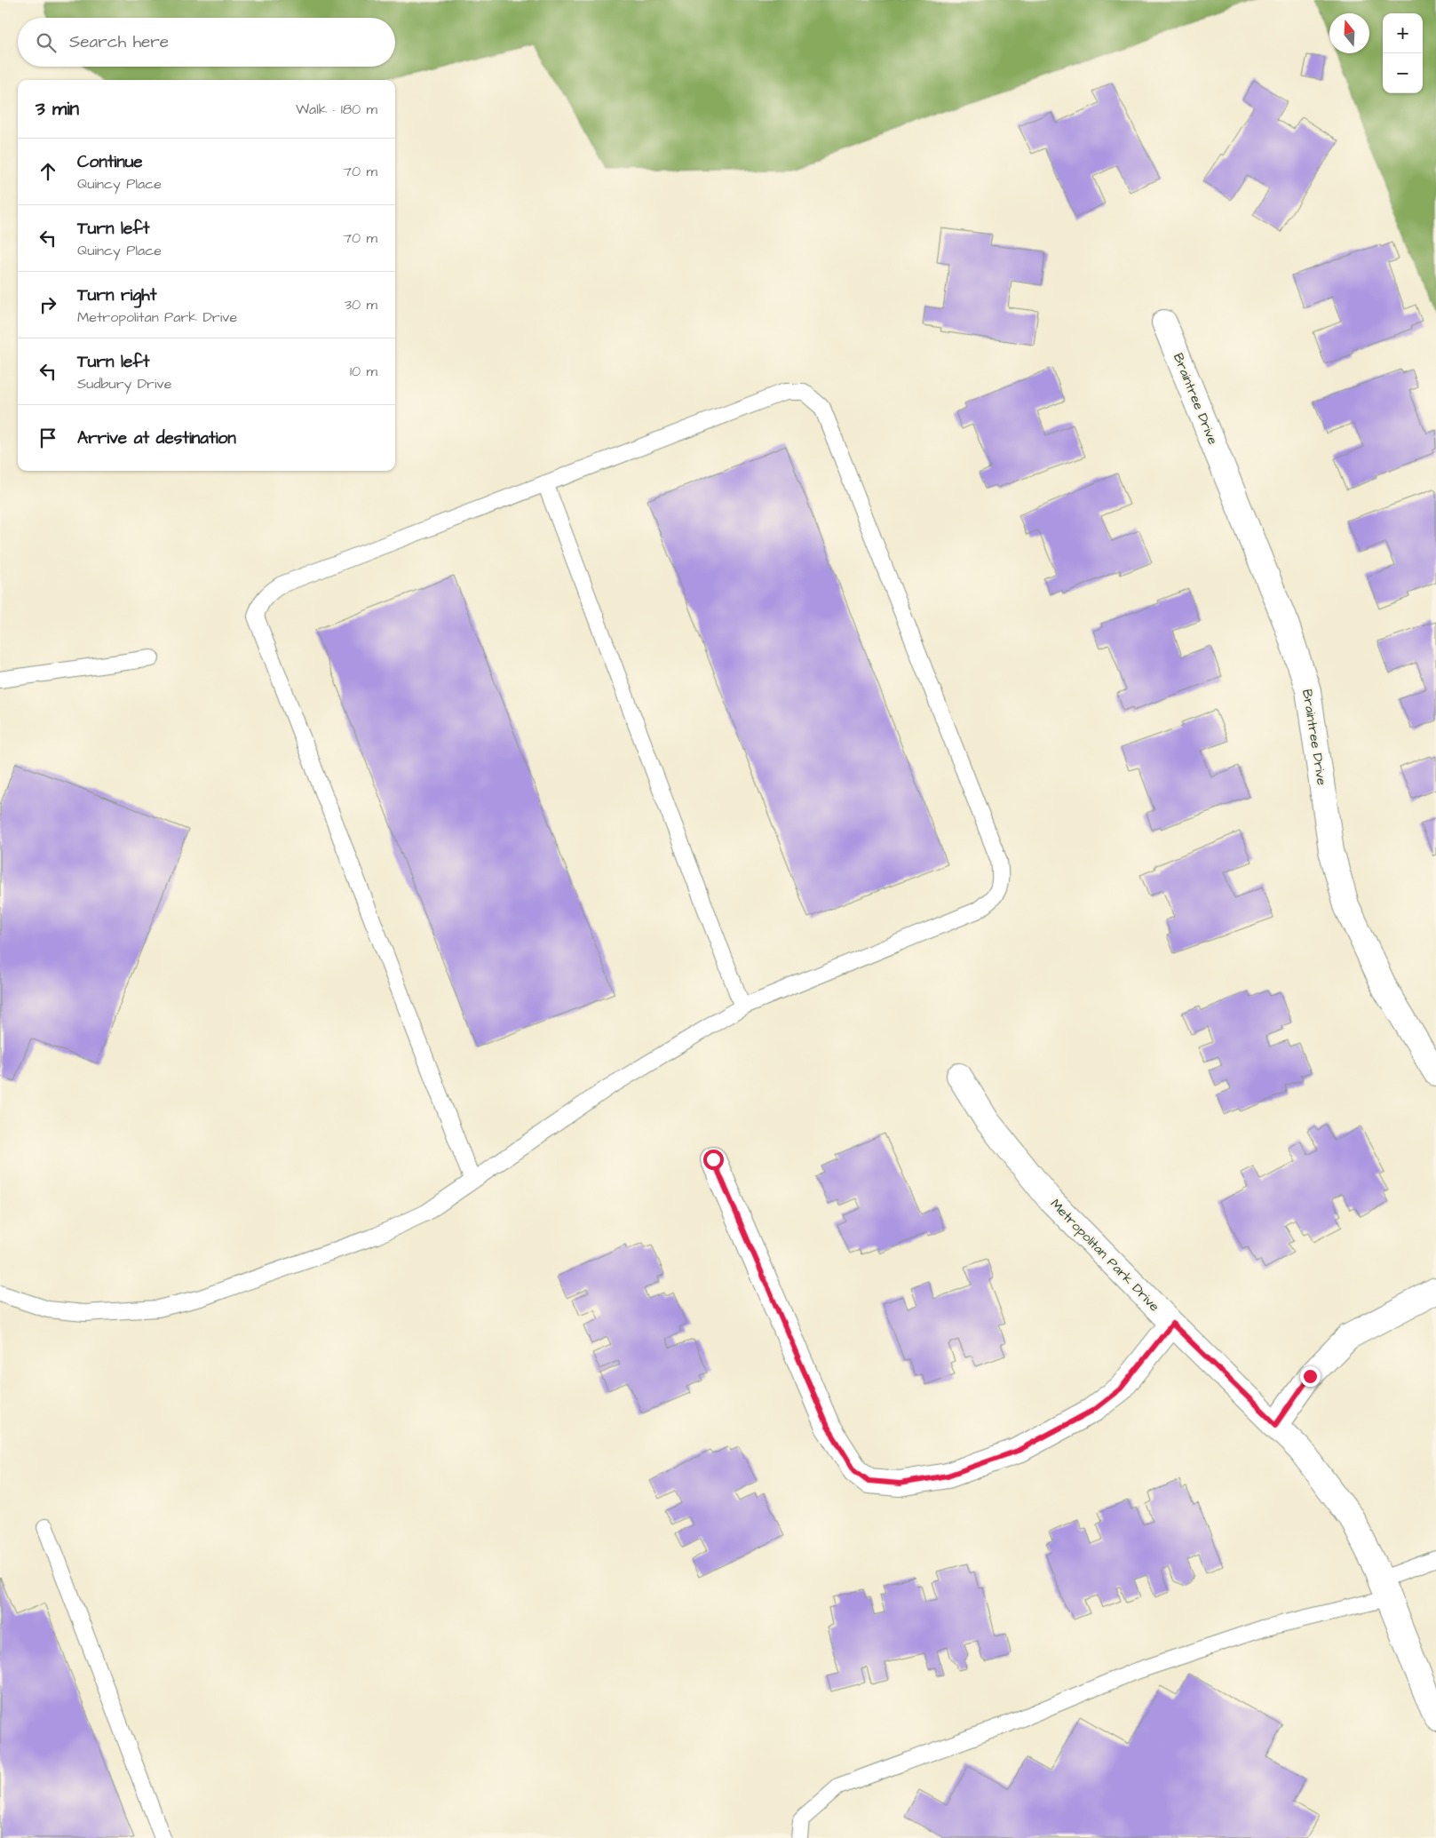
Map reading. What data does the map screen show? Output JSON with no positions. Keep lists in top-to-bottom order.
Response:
{
  "streets": {
    "street": ["Braintree Drive", "Metropolitan Park Drive"]
  },
  "north": "top",
  "page": {
    "map_buttons": ["+", "−"],
    "search": "Search here",
    "heading": ["3 min", "Walk · 180 m"],
    "list": [
      ["Continue", "Quincy Place", "70 m"],
      ["Turn left", "Quincy Place", "70 m"],
      ["Turn right", "Metropolitan Park Drive", "30 m"],
      ["Turn left", "Sudbury Drive", "10 m"],
      "Arrive at destination"
    ]
  }
}
